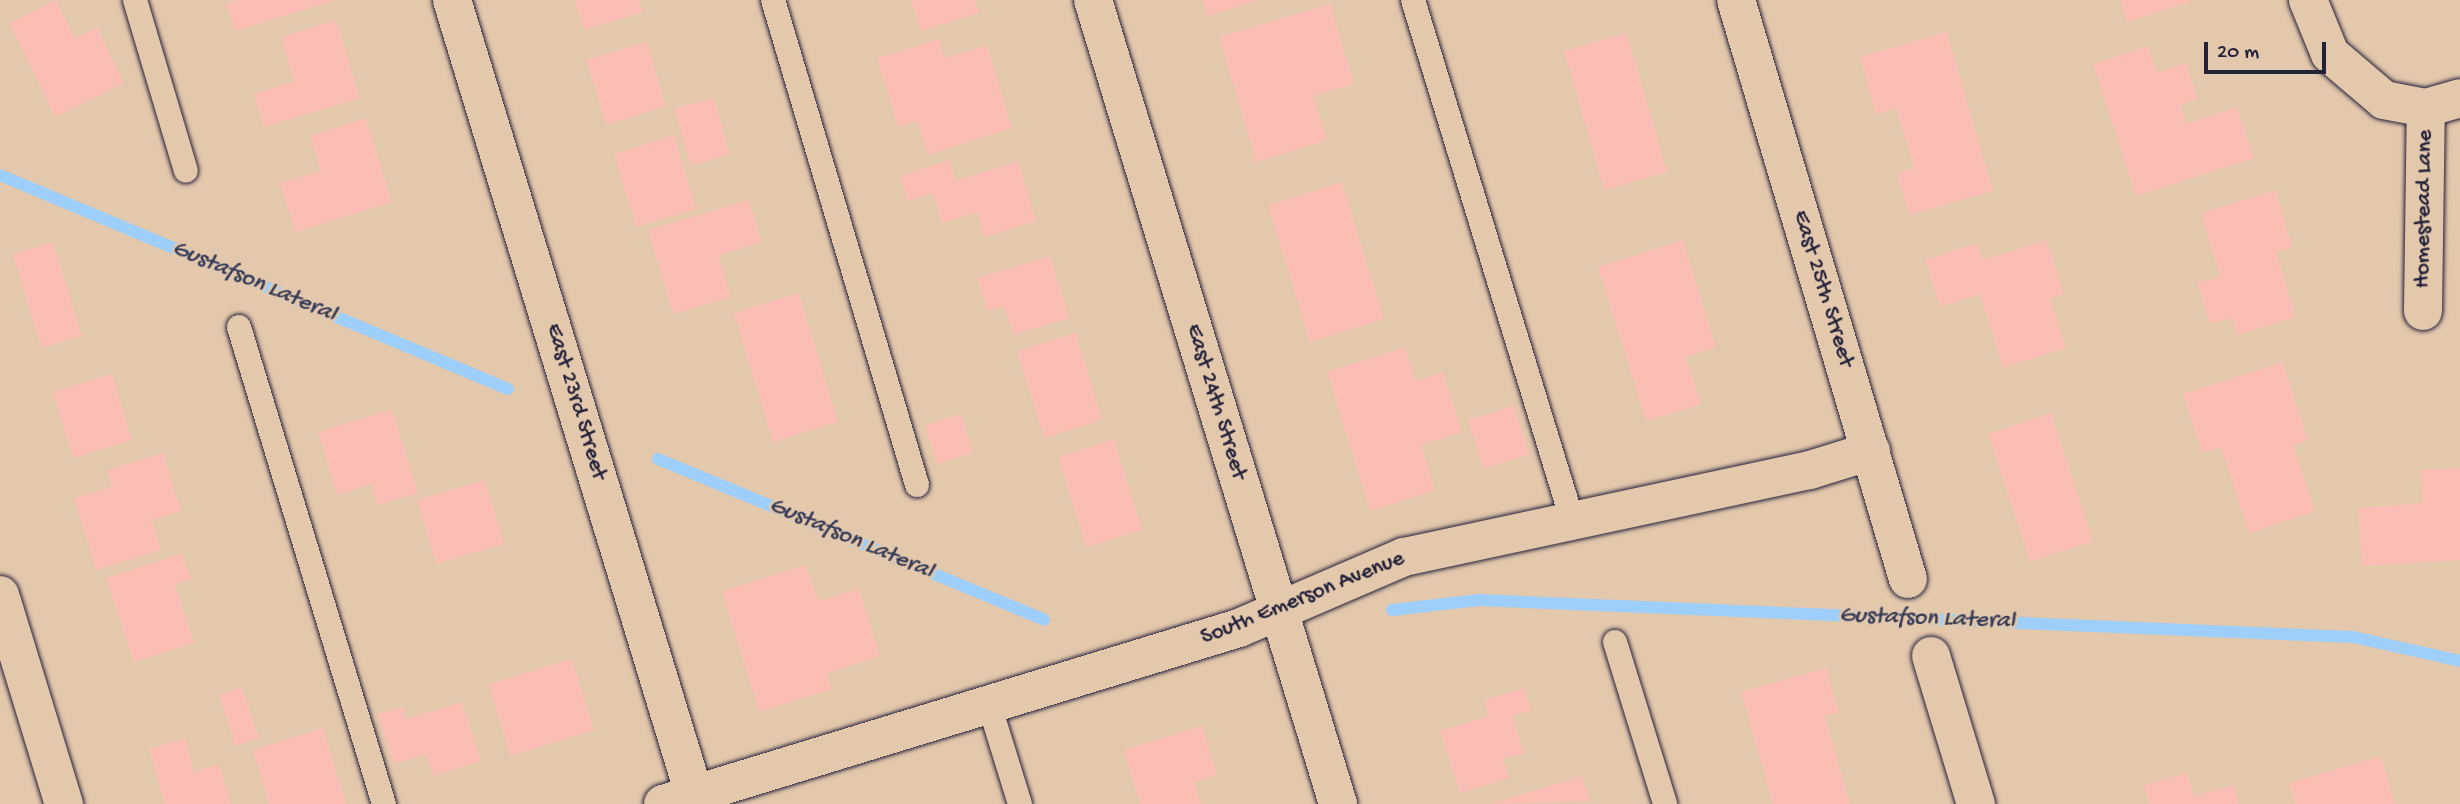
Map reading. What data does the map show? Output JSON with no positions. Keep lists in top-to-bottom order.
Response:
{
  "streets": {
    "street": [
      "Homestead Lane",
      "East 25th Street",
      "East 23rd Street",
      "East 24th Street",
      "South Emerson Avenue"
    ]
  },
  "crossings": [
    ["East 25th Street", "South Emerson Avenue"],
    ["East 23rd Street", "South Emerson Avenue"],
    ["East 24th Street", "South Emerson Avenue"]
  ],
  "water": ["Gustafson Lateral"],
  "scale_bar": "20 m"
}
